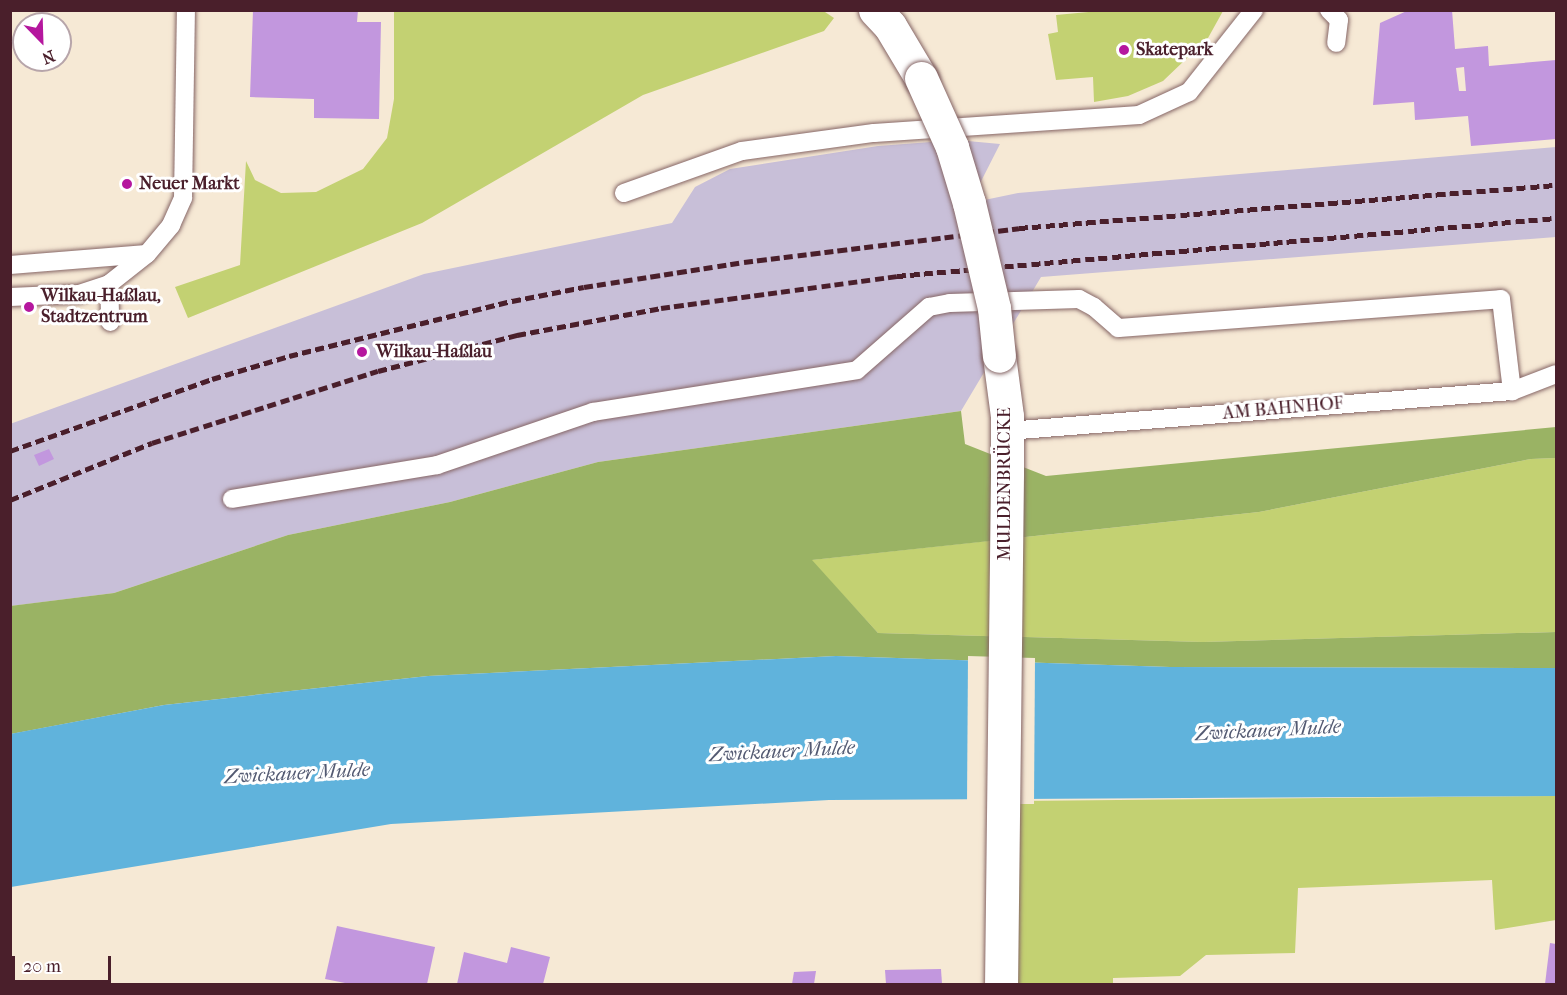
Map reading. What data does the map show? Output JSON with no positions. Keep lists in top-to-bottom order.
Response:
{
  "streets": {
    "main road": ["MULDENBRÜCKE"],
    "lane": ["AM BAHNHOF"]
  },
  "crossings": [
    ["AM BAHNHOF", "MULDENBRÜCKE"]
  ],
  "water": ["Zwickauer Mulde"],
  "places": [
    "Skatepark",
    "Neuer Markt",
    "Wilkau-Haßlau, Stadtzentrum",
    "Wilkau-Haßlau"
  ],
  "scale_bar": "20 m",
  "north": "bottom right"
}
